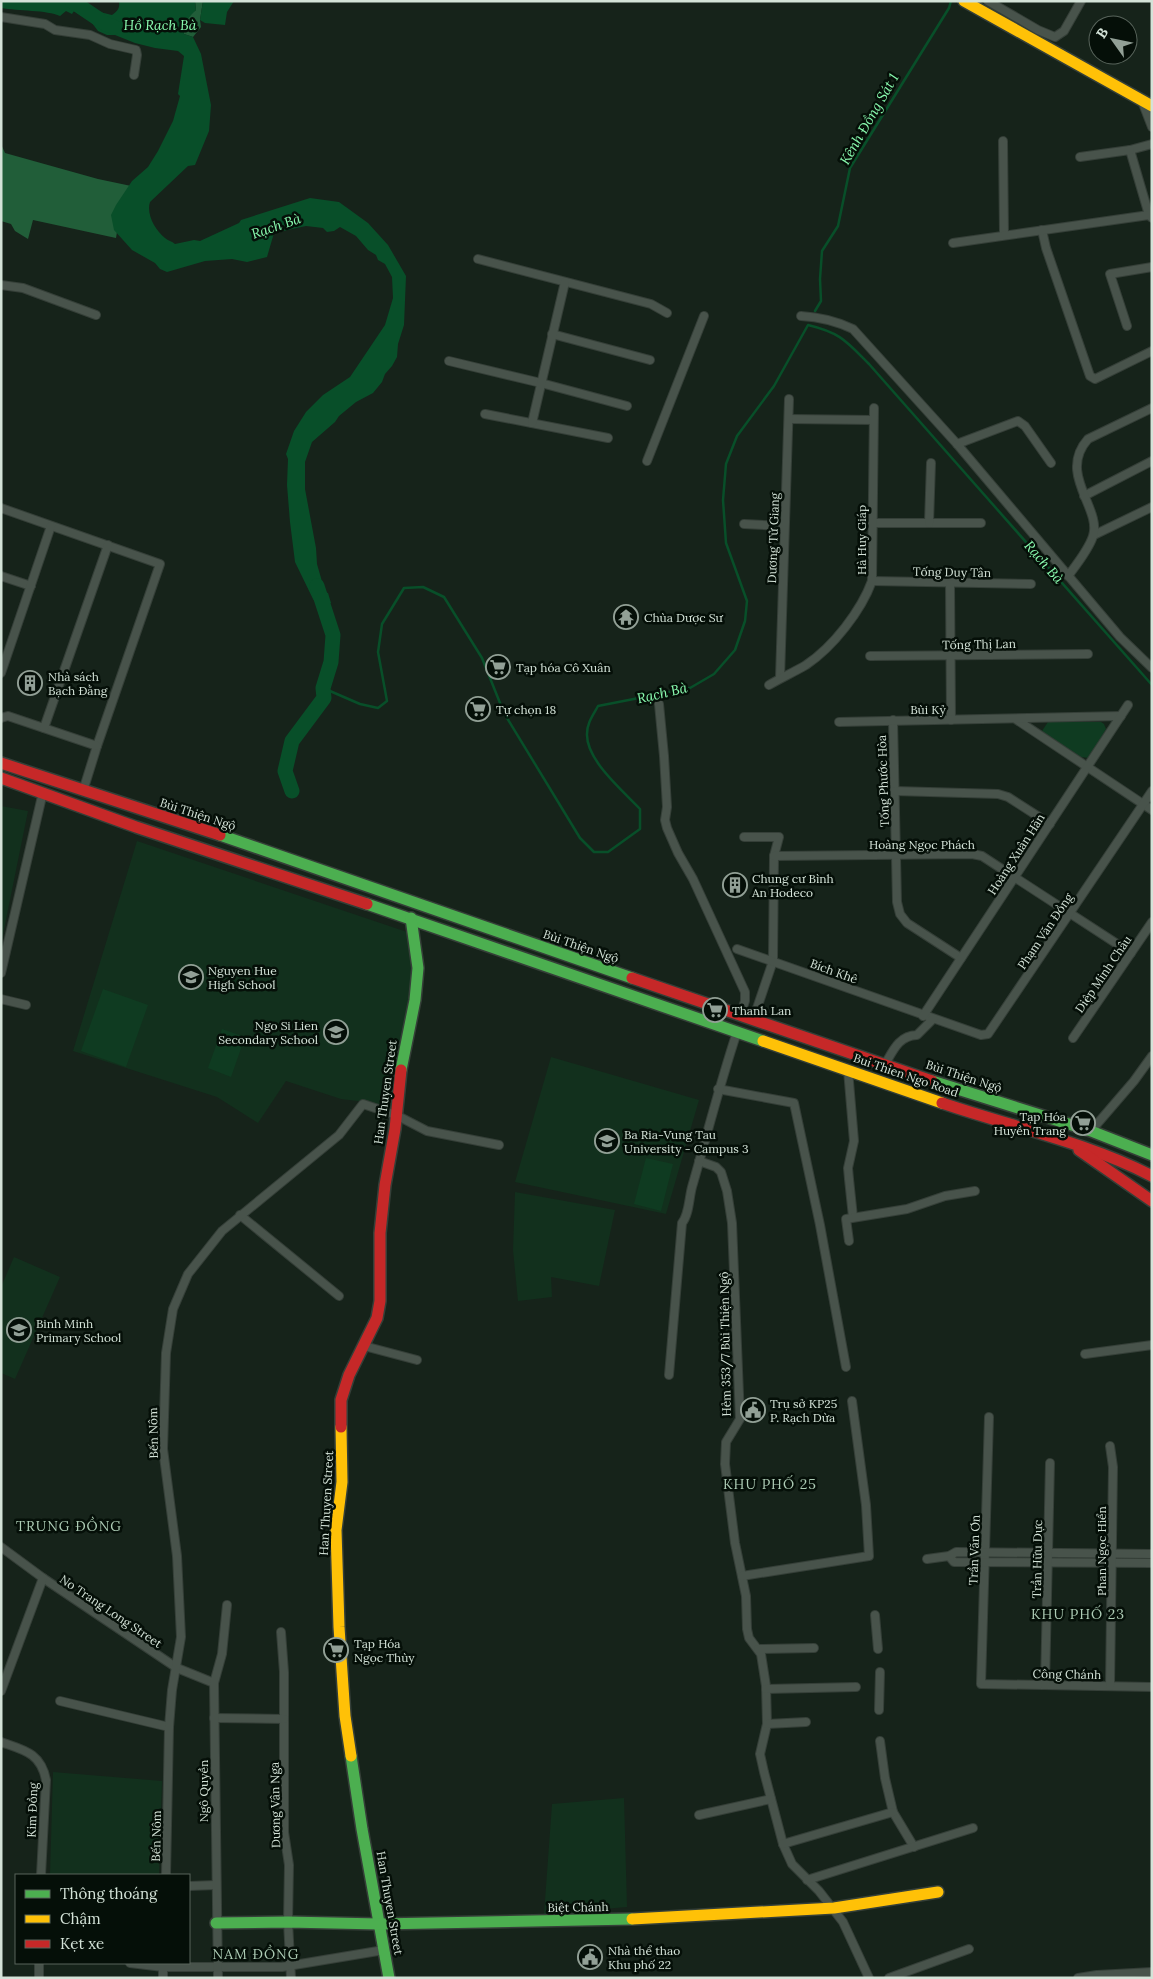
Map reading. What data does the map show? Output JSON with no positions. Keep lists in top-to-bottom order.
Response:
{
  "streets": {
    "main road": [
      "Bùi Thiện Ngộ",
      "Bui Thien Ngo Road",
      "Han Thuyen Street",
      "Biệt Chánh"
    ],
    "street": [
      "Dương Tử Giang",
      "Hà Huy Giáp",
      "Tống Duy Tân",
      "Tống Thị Lan",
      "Bùi Kỷ",
      "Tống Phước Hòa",
      "Hoàng Ngọc Phách",
      "Hoàng Xuân Hãn",
      "Phạm Văn Đồng",
      "Bích Khê",
      "Diệp Minh Châu",
      "Hẻm 353/7 Bùi Thiện Ngộ",
      "Bến Nôm",
      "Trần Văn Ơn",
      "Phan Ngọc Hiển",
      "Trần Hữu Dực",
      "No Trang Long Street",
      "Công Chánh",
      "Ngô Quyền",
      "Dương Vân Nga",
      "Kim Đồng"
    ]
  },
  "crossings": [
    ["Dương Tử Giang", "Hà Huy Giáp"],
    ["Hà Huy Giáp", "Tống Duy Tân"],
    ["Bùi Kỷ", "Tống Phước Hòa"],
    ["Bùi Kỷ", "Hoàng Xuân Hãn"],
    ["Tống Phước Hòa", "Hoàng Ngọc Phách"],
    ["Tống Phước Hòa", "Hoàng Xuân Hãn"],
    ["Hoàng Ngọc Phách", "Hoàng Xuân Hãn"],
    ["Hoàng Ngọc Phách", "Phạm Văn Đồng"],
    ["Hoàng Ngọc Phách", "Diệp Minh Châu"],
    ["Hoàng Xuân Hãn", "Phạm Văn Đồng"],
    ["Hoàng Xuân Hãn", "Bích Khê"],
    ["Phạm Văn Đồng", "Bích Khê"],
    ["Han Thuyen Street", "Bến Nôm"],
    ["Han Thuyen Street", "Biệt Chánh"],
    ["Hẻm 353/7 Bùi Thiện Ngộ", "Biệt Chánh"],
    ["Bến Nôm", "No Trang Long Street"],
    ["Trần Văn Ơn", "Công Chánh"],
    ["Phan Ngọc Hiển", "Công Chánh"],
    ["Trần Hữu Dực", "Công Chánh"],
    ["No Trang Long Street", "Ngô Quyền"],
    ["Ngô Quyền", "Biệt Chánh"],
    ["Dương Vân Nga", "Biệt Chánh"]
  ],
  "districts": [
    "KHU PHỐ 25",
    "TRUNG ĐỒNG",
    "KHU PHỐ 23",
    "NAM ĐỒNG"
  ],
  "water": ["Hồ Rạch Bà", "Kênh Đồng Sát 1", "Rạch Bà"],
  "places": {
    "temple": ["Chùa Dược Sư"],
    "supermarket": [
      "Tạp hóa Cô Xuân",
      "Tự chọn 18",
      "Thanh Lan",
      "Tạp Hóa Huyền Trang",
      "Tạp Hóa Ngọc Thùy"
    ],
    "building": ["Nhà sách Bạch Đằng", "Chung cư Bình An Hodeco"],
    "school or university": [
      "Nguyen Hue High School",
      "Ngo Si Lien Secondary School",
      "Ba Ria-Vung Tau University - Campus 3",
      "Binh Minh Primary School"
    ],
    "public building": ["Trụ sở KP25 P. Rạch Dừa", "Nhà thể thao Khu phố 22"]
  },
  "legend": ["Thông thoáng", "Chậm", "Kẹt xe"],
  "north": "top left"
}
